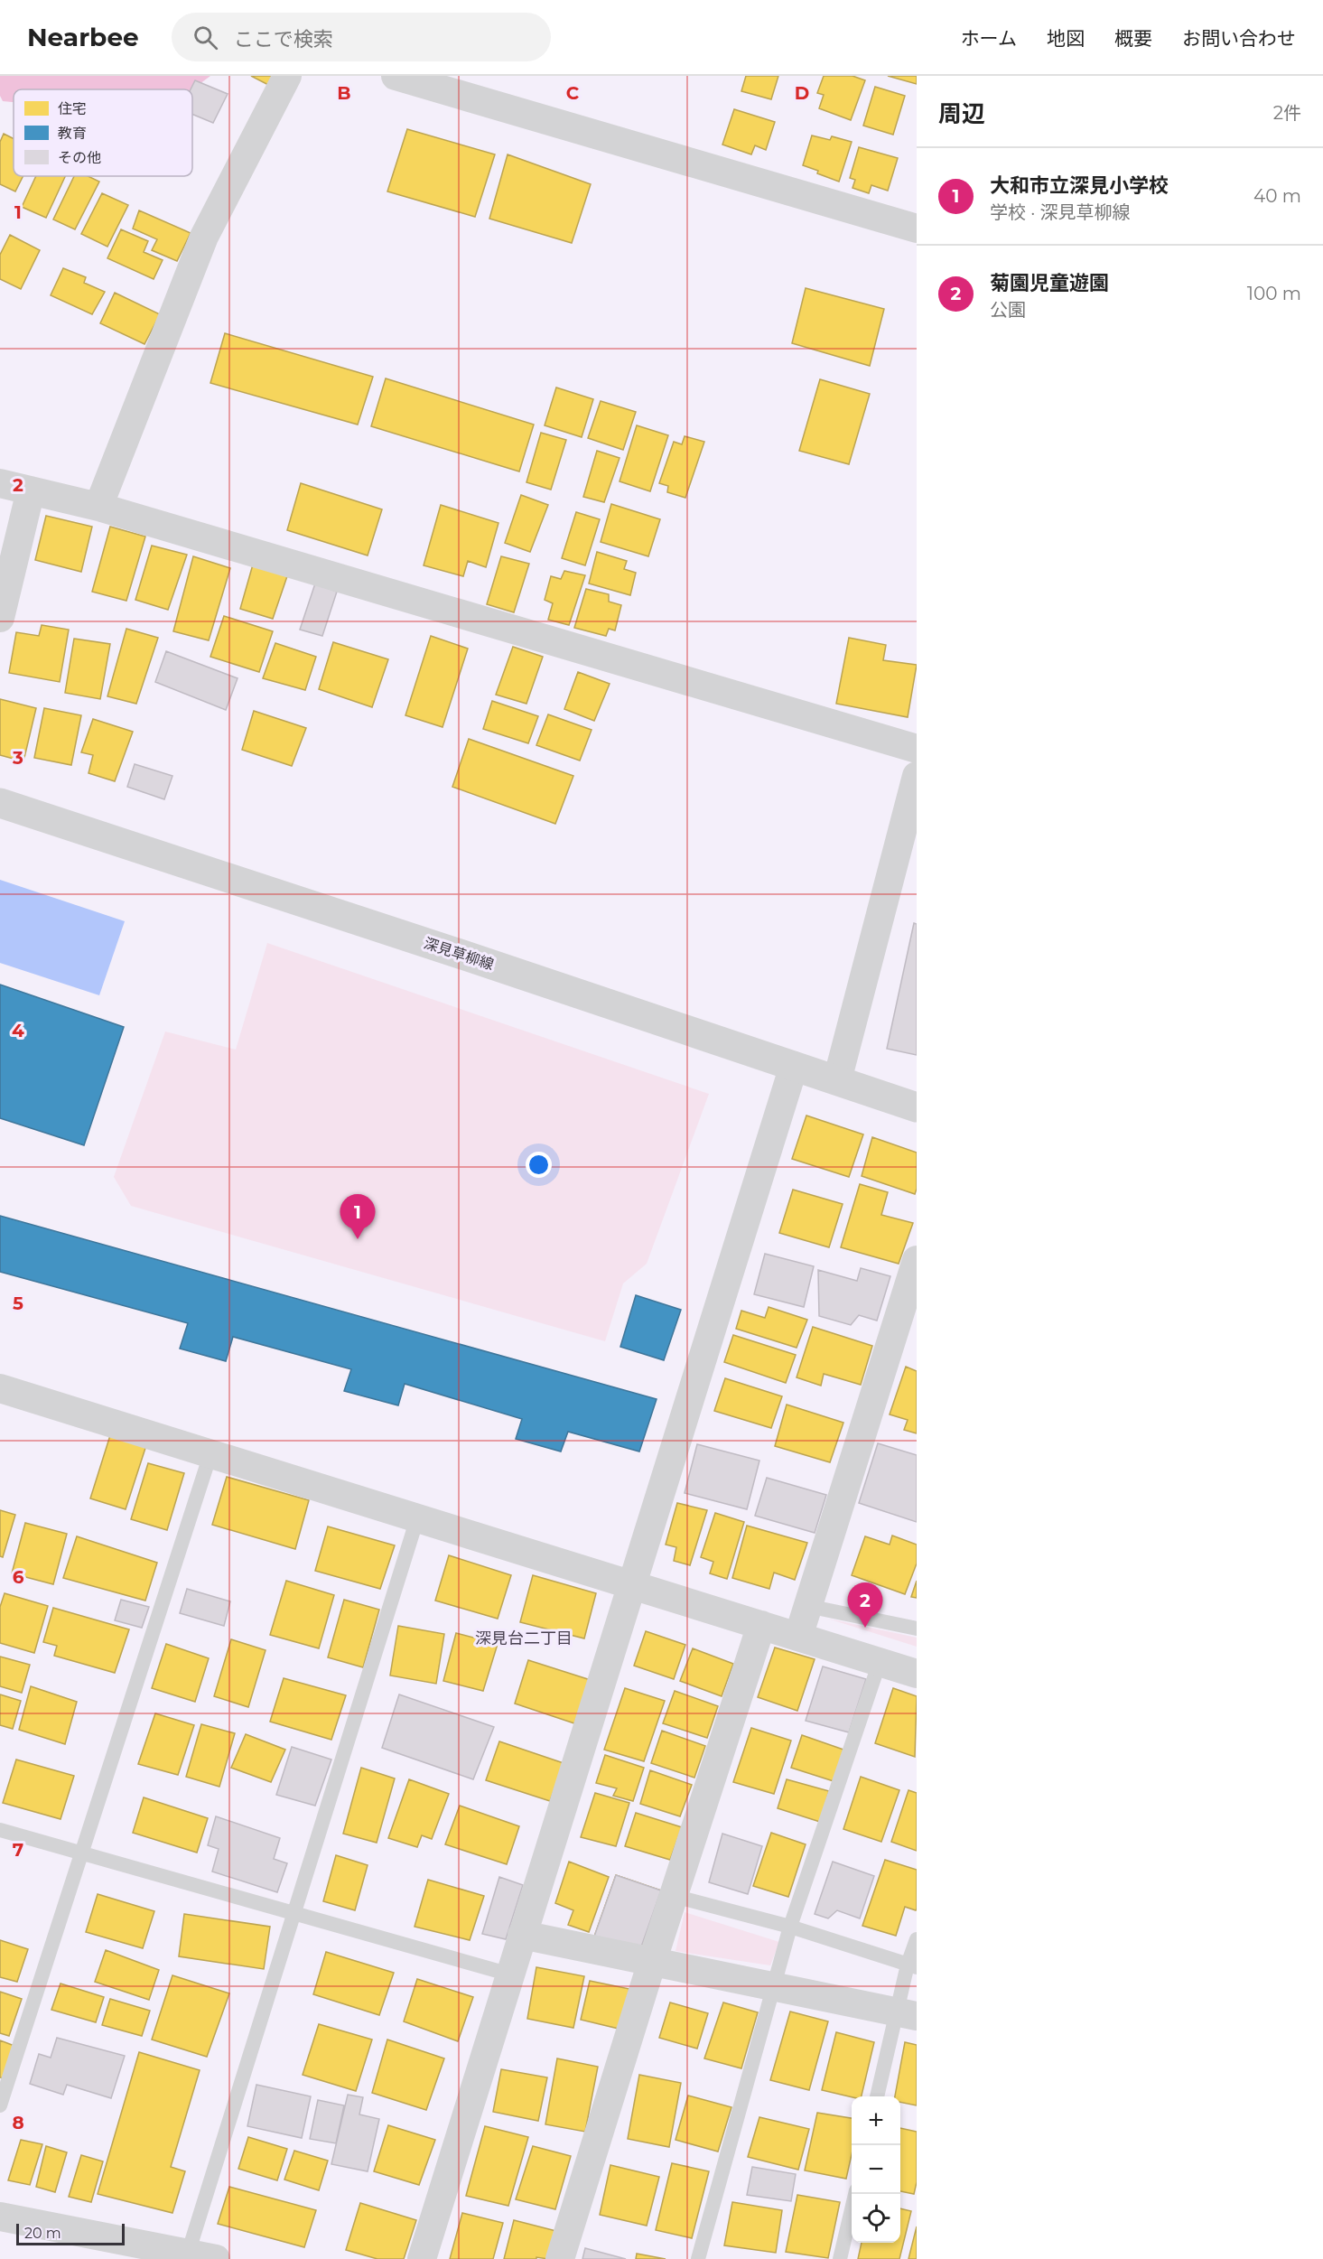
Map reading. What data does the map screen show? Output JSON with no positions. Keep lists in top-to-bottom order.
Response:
{
  "streets": {
    "street": ["深見草柳線"]
  },
  "districts": ["深見台二丁目"],
  "legend": ["住宅", "教育", "その他"],
  "scale_bar": "20 m",
  "page": {
    "header": "Nearbee",
    "search": "ここで検索",
    "nav": [
      "ホーム",
      "地図",
      "概要",
      "お問い合わせ"
    ],
    "heading": ["周辺", "2件"],
    "list": [
      {
        "mark": "1",
        "name": "大和市立深見小学校",
        "note": "学校 · 深見草柳線",
        "value": "40 m"
      },
      {
        "mark": "2",
        "name": "菊園児童遊園",
        "note": "公園",
        "value": "100 m"
      }
    ],
    "pins": ["1", "2"],
    "map_buttons": ["+", "−"],
    "scale": "20 m"
  },
  "grid": {
    "columns": ["B", "C", "D"],
    "rows": [
      "1",
      "2",
      "3",
      "4",
      "5",
      "6",
      "7",
      "8"
    ]
  }
}
